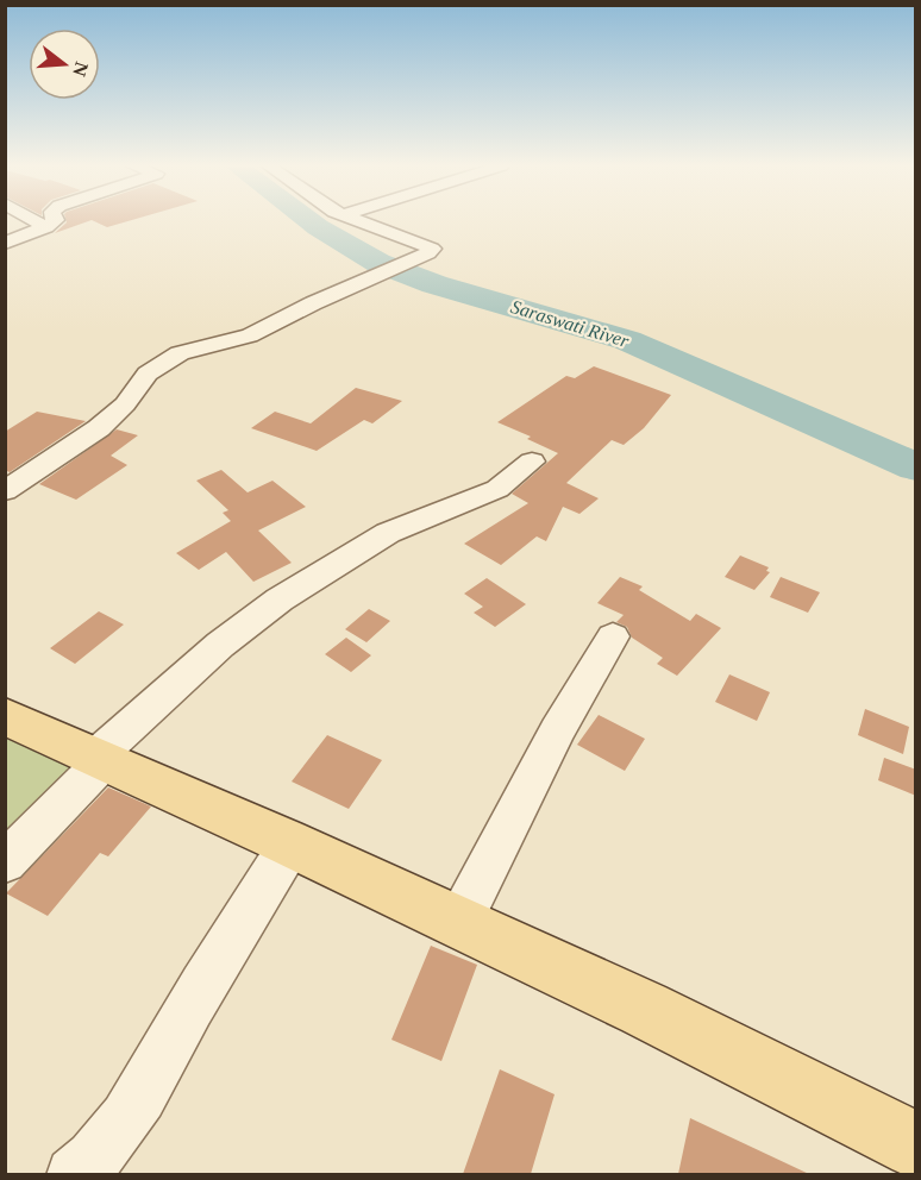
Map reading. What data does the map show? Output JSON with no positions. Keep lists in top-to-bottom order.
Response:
{
  "water": ["Saraswati River"],
  "north": "right"
}
